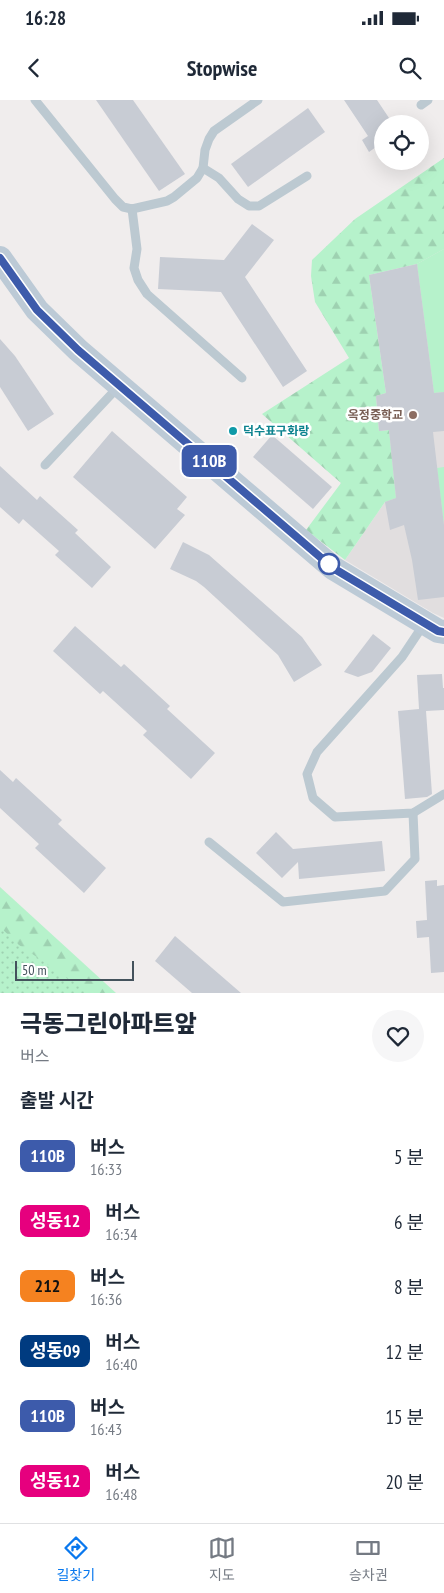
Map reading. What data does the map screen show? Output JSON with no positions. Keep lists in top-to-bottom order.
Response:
{
  "places": ["옥정중학교", "덕수표구화랑"],
  "lines": ["bus line 110B"],
  "scale_bar": "50 m",
  "page": {
    "status": "16:28",
    "header": "Stopwise",
    "on_map": "110B",
    "scale": "50 m",
    "heading": [
      ["극동그린아파트앞", "버스"],
      "출발 시간"
    ],
    "list": [
      {
        "mark": "110B",
        "name": "버스",
        "note": "16:33",
        "value": "5 분"
      },
      {
        "mark": "성동12",
        "name": "버스",
        "note": "16:34",
        "value": "6 분"
      },
      {
        "mark": "212",
        "name": "버스",
        "note": "16:36",
        "value": "8 분"
      },
      {
        "mark": "성동09",
        "name": "버스",
        "note": "16:40",
        "value": "12 분"
      },
      {
        "mark": "110B",
        "name": "버스",
        "note": "16:43",
        "value": "15 분"
      },
      {
        "mark": "성동12",
        "name": "버스",
        "note": "16:48",
        "value": "20 분"
      }
    ],
    "tabs": ["길찾기", "지도", "승차권"]
  }
}
